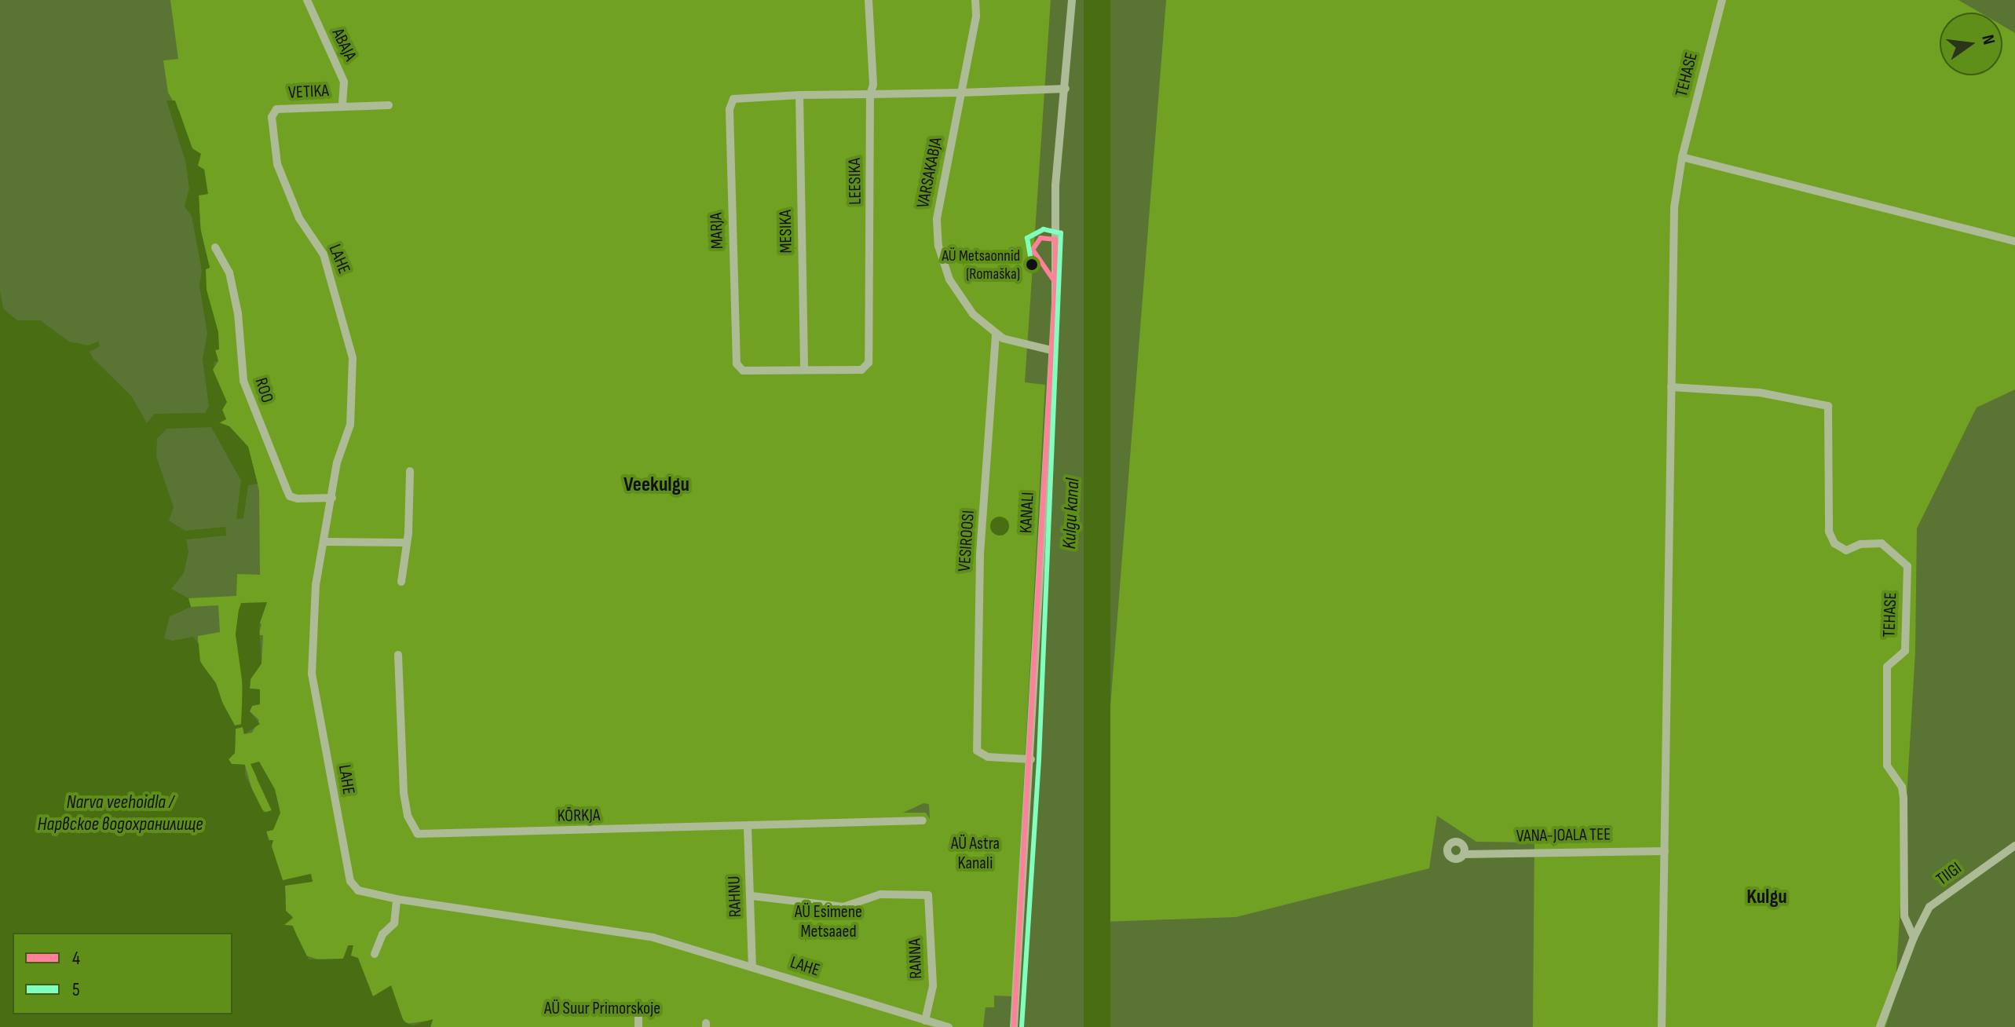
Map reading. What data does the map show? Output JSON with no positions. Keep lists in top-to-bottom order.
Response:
{
  "streets": {
    "street": [
      "ABAJA",
      "TEHASE",
      "VETIKA",
      "VARSAKABJA",
      "LEESIKA",
      "MARJA",
      "MESIKA",
      "LAHE",
      "ROO",
      "KANALI",
      "VESIROOSI",
      "KÕRKJA",
      "VANA-JOALA TEE",
      "TIIGI",
      "RAHNU",
      "RANNA"
    ]
  },
  "crossings": [
    ["ABAJA", "VETIKA"],
    ["TEHASE", "VANA-JOALA TEE"],
    ["TEHASE", "TIIGI"],
    ["VETIKA", "LAHE"],
    ["VARSAKABJA", "VESIROOSI"],
    ["LEESIKA", "MARJA"],
    ["LEESIKA", "MESIKA"],
    ["MARJA", "MESIKA"],
    ["LAHE", "ROO"],
    ["LAHE", "RAHNU"],
    ["LAHE", "RANNA"],
    ["KANALI", "VESIROOSI"],
    ["KÕRKJA", "RAHNU"],
    ["RAHNU", "RANNA"]
  ],
  "districts": ["Veekulgu", "Kulgu"],
  "water": ["Kulgu kanal", "Narva veehoidla / Нарвское водохранилище"],
  "parks": ["AÜ Astra Kanali", "AÜ Esimene Metsaaed", "AÜ Suur Primorskoje"],
  "places": ["AÜ Metsaonnid (Romaška)"],
  "lines": ["transit line 5", "transit line 4"],
  "legend": ["4", "5"],
  "north": "right"
}
